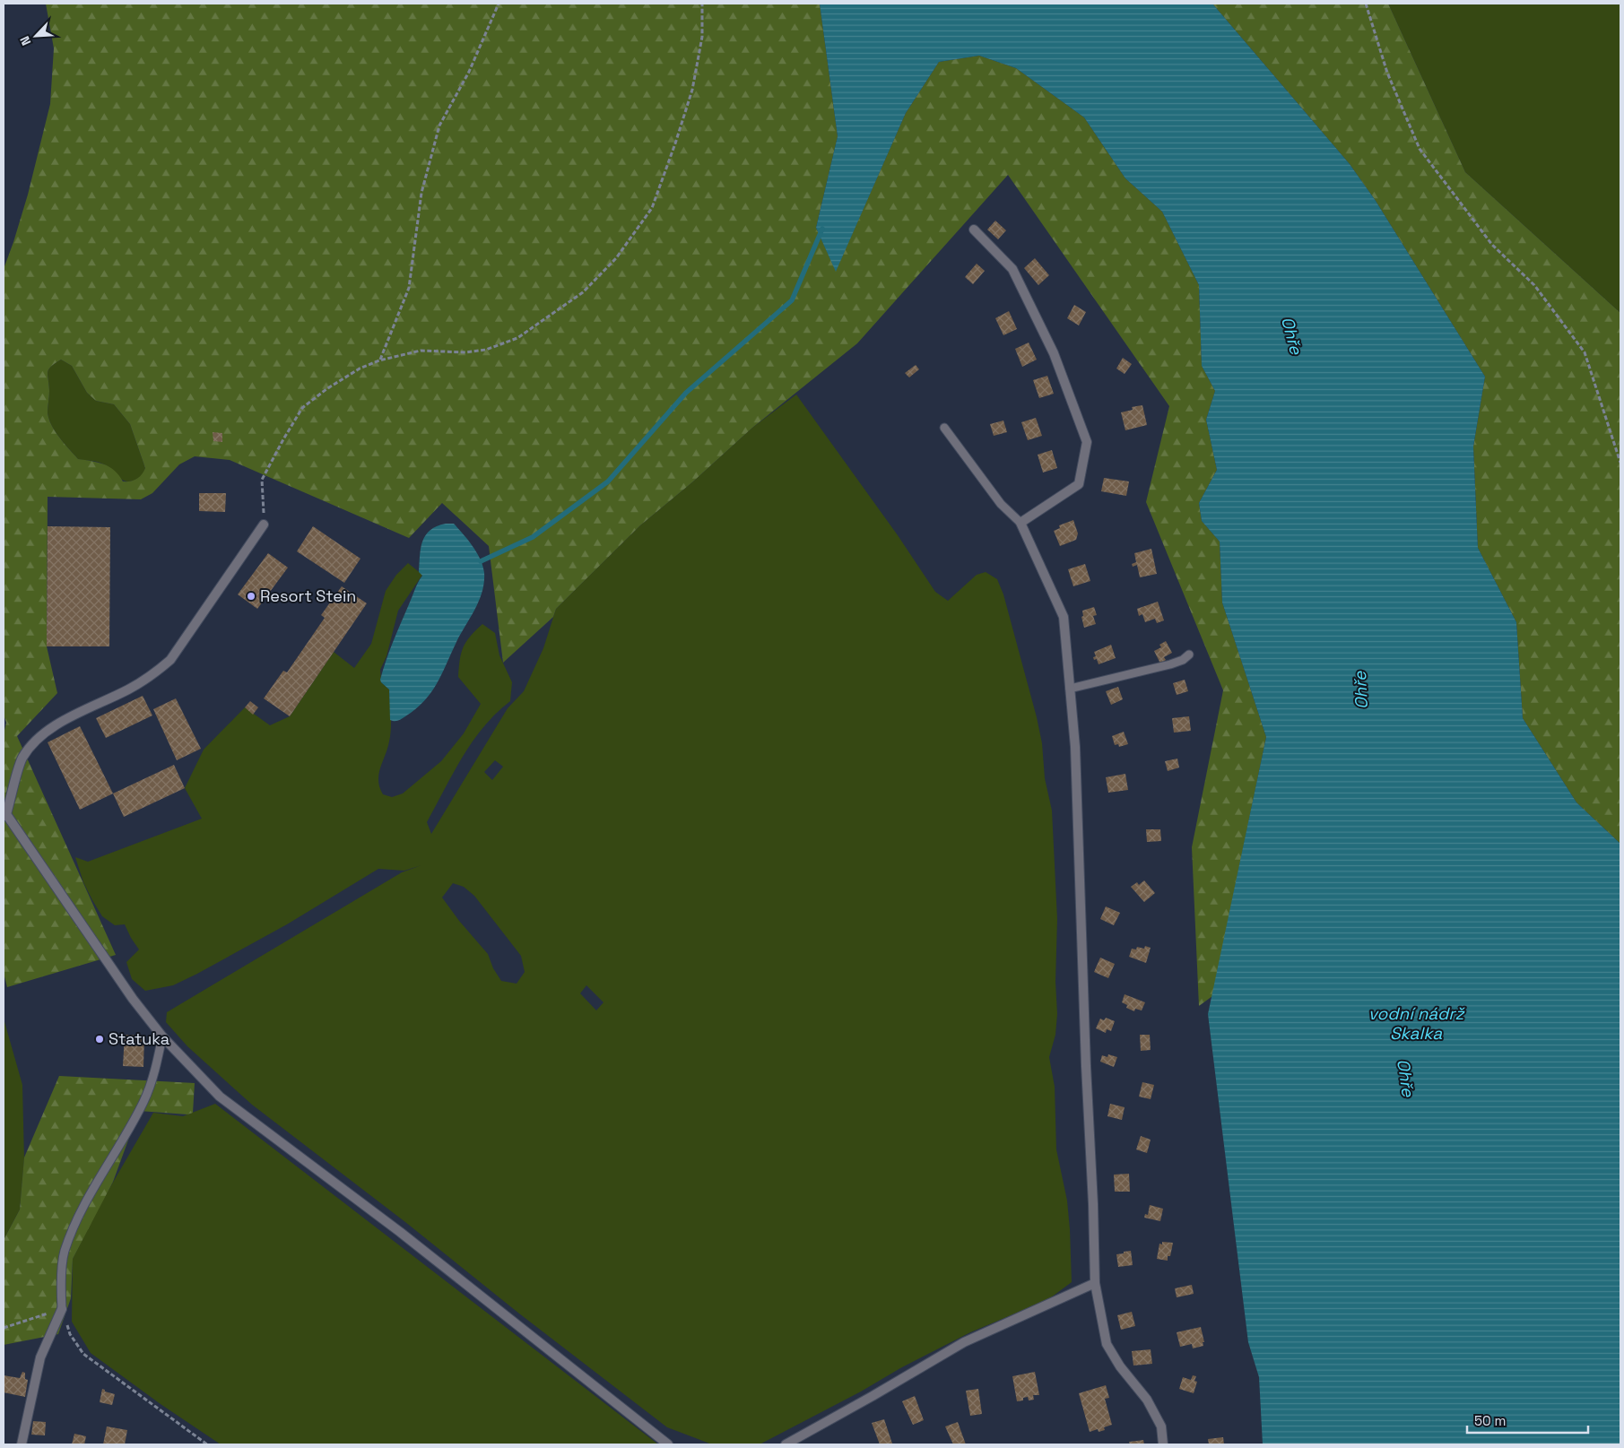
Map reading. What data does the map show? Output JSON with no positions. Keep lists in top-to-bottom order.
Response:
{
  "water": ["Ohře", "vodní nádrž Skalka"],
  "places": ["Resort Stein", "Statuka"],
  "scale_bar": "50 m",
  "north": "bottom left"
}
